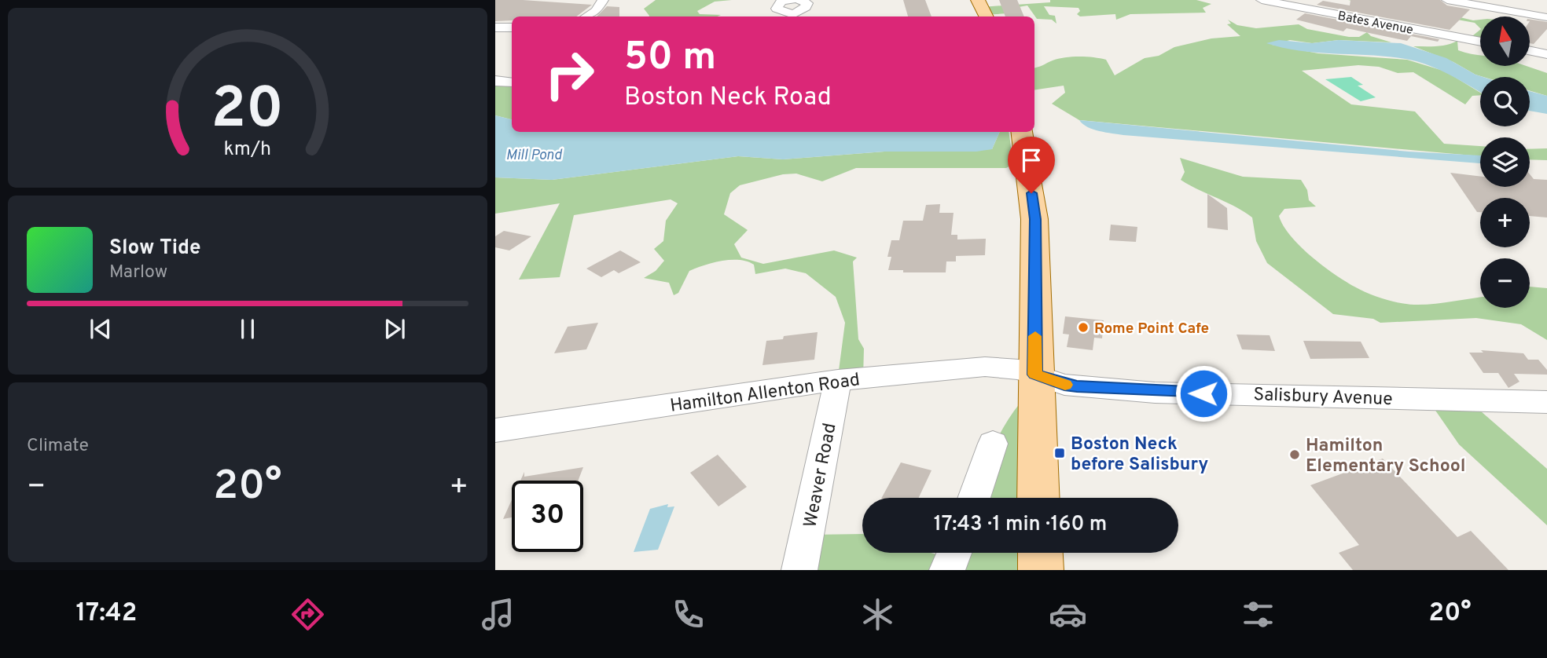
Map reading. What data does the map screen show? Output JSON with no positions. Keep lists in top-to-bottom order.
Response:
{
  "streets": {
    "street": [
      "Bates Avenue",
      "Hamilton Allenton Road",
      "Salisbury Avenue",
      "Weaver Road"
    ]
  },
  "crossings": [
    ["Hamilton Allenton Road", "Salisbury Avenue"],
    ["Hamilton Allenton Road", "Weaver Road"]
  ],
  "water": ["Mill Pond"],
  "places": {
    "other": ["Rome Point Cafe", "Hamilton Elementary School"],
    "transit": ["Boston Neck before Salisbury"]
  },
  "north": "top",
  "page": {
    "map_buttons": ["+", "−"],
    "turn": ["50 m", "Boston Neck Road"],
    "song": ["Slow Tide", "Marlow"],
    "tile": "Climate",
    "heat": ["−", "20°", "+"],
    "limit": "30",
    "trip": "17:43 · 1 min · 160 m",
    "tabs": ["17:42", "20°"],
    "gauge": ["20", "km/h"]
  }
}
